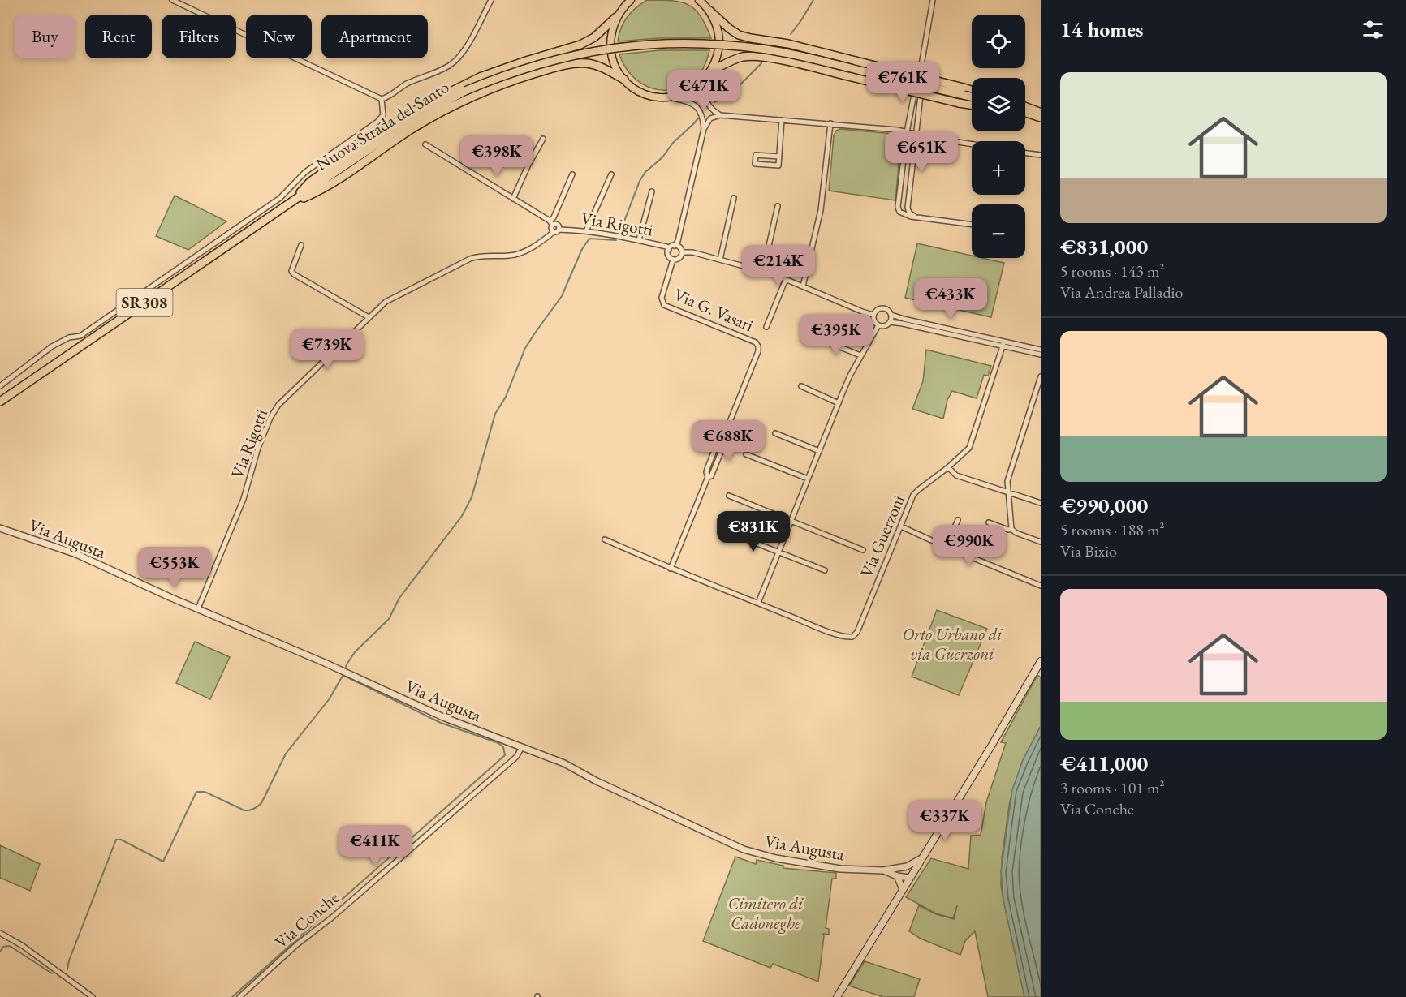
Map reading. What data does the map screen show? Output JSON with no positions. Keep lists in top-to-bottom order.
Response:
{
  "streets": {
    "highway": ["Nuova Strada del Santo", "SR308"],
    "street": [
      "Via Rigotti",
      "Via G. Vasari",
      "Via Guerzoni",
      "Via Augusta",
      "Via Conche"
    ]
  },
  "crossings": [
    ["Via Rigotti", "Via G. Vasari"],
    ["Via Rigotti", "Via Augusta"],
    ["Via Augusta", "Via Conche"]
  ],
  "parks": ["Orto Urbano di via Guerzoni", "Cimitero di Cadoneghe"],
  "page": {
    "heading": "14 homes",
    "map_buttons": ["+", "−"],
    "chip": [
      "Buy",
      "Rent",
      "Filters",
      "New",
      "Apartment"
    ],
    "list": [
      {
        "name": "€831,000",
        "note": "5 rooms · 143 m² · Via Andrea Palladio"
      },
      {
        "name": "€990,000",
        "note": "5 rooms · 188 m² · Via Bixio"
      },
      {
        "name": "€411,000",
        "note": "3 rooms · 101 m² · Via Conche"
      }
    ],
    "price": [
      "€761K",
      "€471K",
      "€651K",
      "€398K",
      "€214K",
      "€433K",
      "€395K",
      "€739K",
      "€688K",
      "€831K",
      "€990K",
      "€553K",
      "€337K",
      "€411K"
    ]
  }
}
